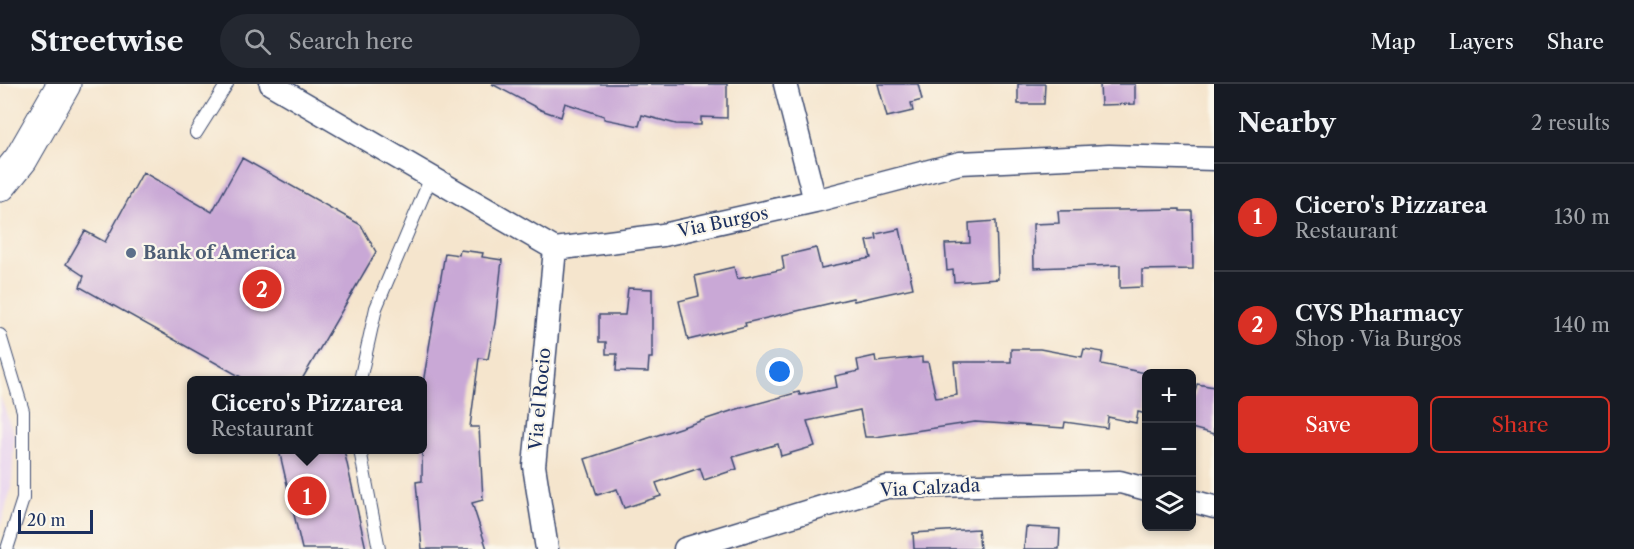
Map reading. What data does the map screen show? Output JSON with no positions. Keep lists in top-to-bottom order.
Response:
{
  "streets": {
    "street": ["Via Burgos", "Via el Rocio", "Via Calzada"]
  },
  "crossings": [
    ["Via Burgos", "Via el Rocio"]
  ],
  "places": ["Bank of America"],
  "scale_bar": "20 m",
  "page": {
    "header": "Streetwise",
    "search": "Search here",
    "nav": ["Map", "Layers", "Share"],
    "heading": ["Nearby", "2 results"],
    "list": [
      {
        "mark": "1",
        "name": "Cicero's Pizzarea",
        "note": "Restaurant",
        "value": "130 m"
      },
      {
        "mark": "2",
        "name": "CVS Pharmacy",
        "note": "Shop · Via Burgos",
        "value": "140 m"
      }
    ],
    "pins": ["2", "1"],
    "map_buttons": ["+", "−"],
    "popup": ["Cicero's Pizzarea", "Restaurant"],
    "buttons": ["Save", "Share"],
    "scale": "20 m"
  }
}
